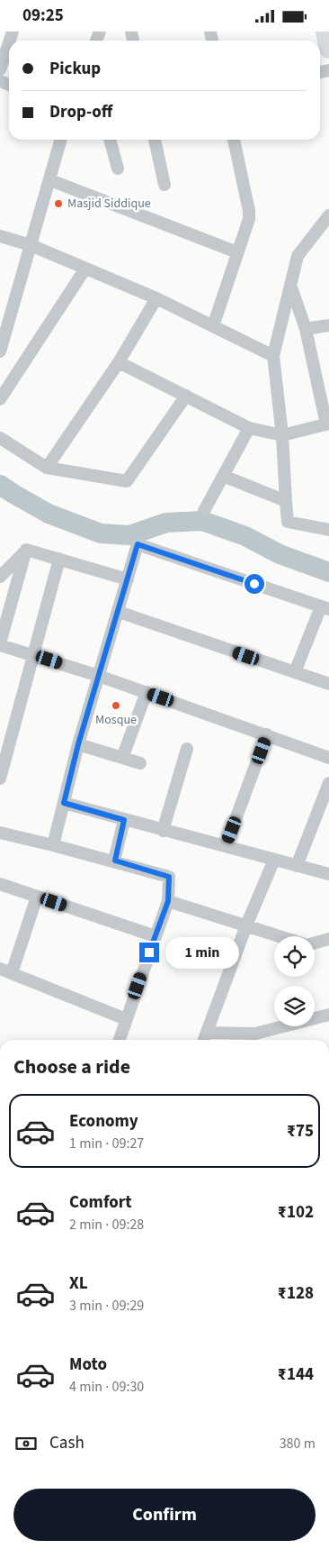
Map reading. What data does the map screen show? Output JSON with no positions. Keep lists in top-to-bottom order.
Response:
{
  "places": ["Masjid Siddique", "Mosque"],
  "page": {
    "status": "09:25",
    "banner": ["Pickup", "Drop-off"],
    "bubble": "1 min",
    "heading": "Choose a ride",
    "list": [
      {
        "name": "Economy",
        "note": "1 min · 09:27",
        "value": "₹75"
      },
      {
        "name": "Comfort",
        "note": "2 min · 09:28",
        "value": "₹102"
      },
      {
        "name": "XL",
        "note": "3 min · 09:29",
        "value": "₹128"
      },
      {
        "name": "Moto",
        "note": "4 min · 09:30",
        "value": "₹144"
      }
    ],
    "pay": ["Cash", "380 m"],
    "buttons": "Confirm"
  }
}
